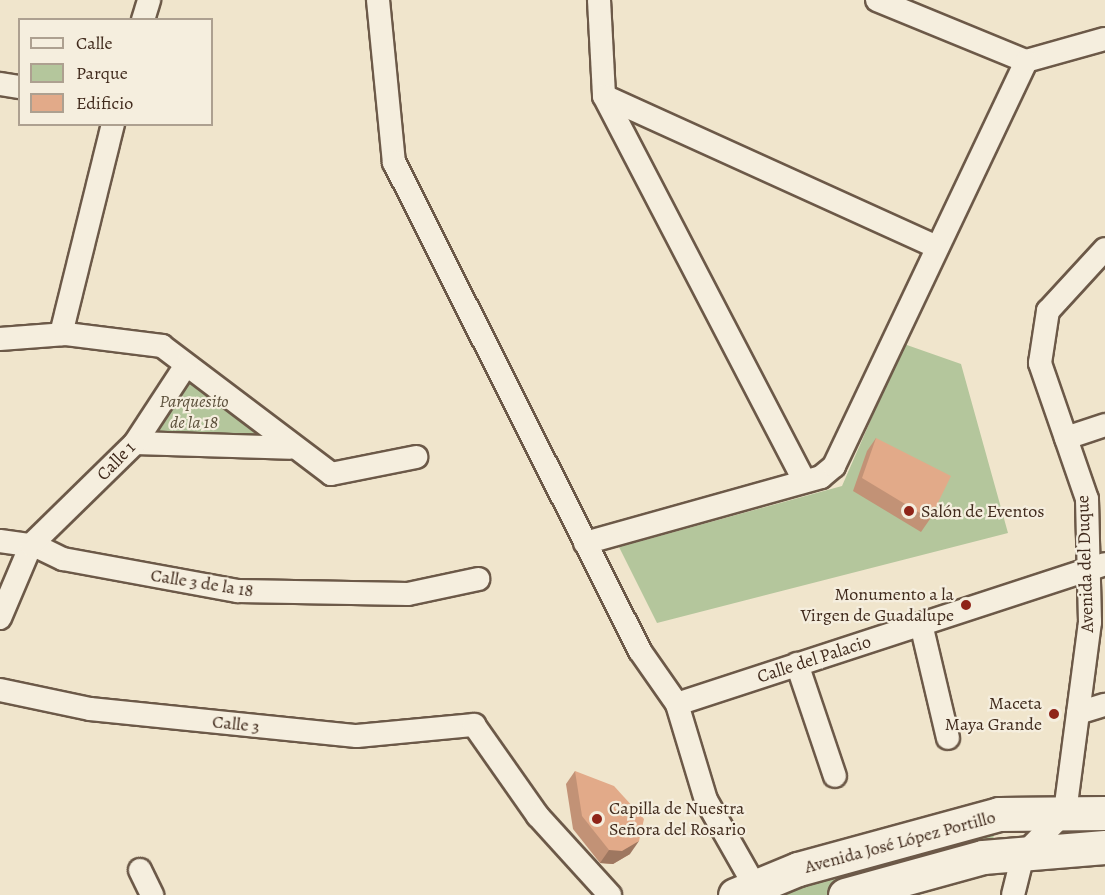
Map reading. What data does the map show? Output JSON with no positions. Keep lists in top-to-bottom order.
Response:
{
  "streets": {
    "main road": ["Avenida José López Portillo"],
    "street": [
      "Calle 1",
      "Avenida del Duque",
      "Calle 3 de la 18",
      "Calle del Palacio",
      "Calle 3"
    ]
  },
  "crossings": [
    ["Calle 1", "Calle 3 de la 18"],
    ["Avenida del Duque", "Calle del Palacio"],
    ["Avenida del Duque", "Avenida José López Portillo"]
  ],
  "parks": ["Parquesito de la 18"],
  "places": [
    "Salón de Eventos",
    "Monumento a la Virgen de Guadalupe",
    "Maceta Maya Grande",
    "Capilla de Nuestra Señora del Rosario"
  ],
  "legend": ["Calle", "Parque", "Edificio"]
}
